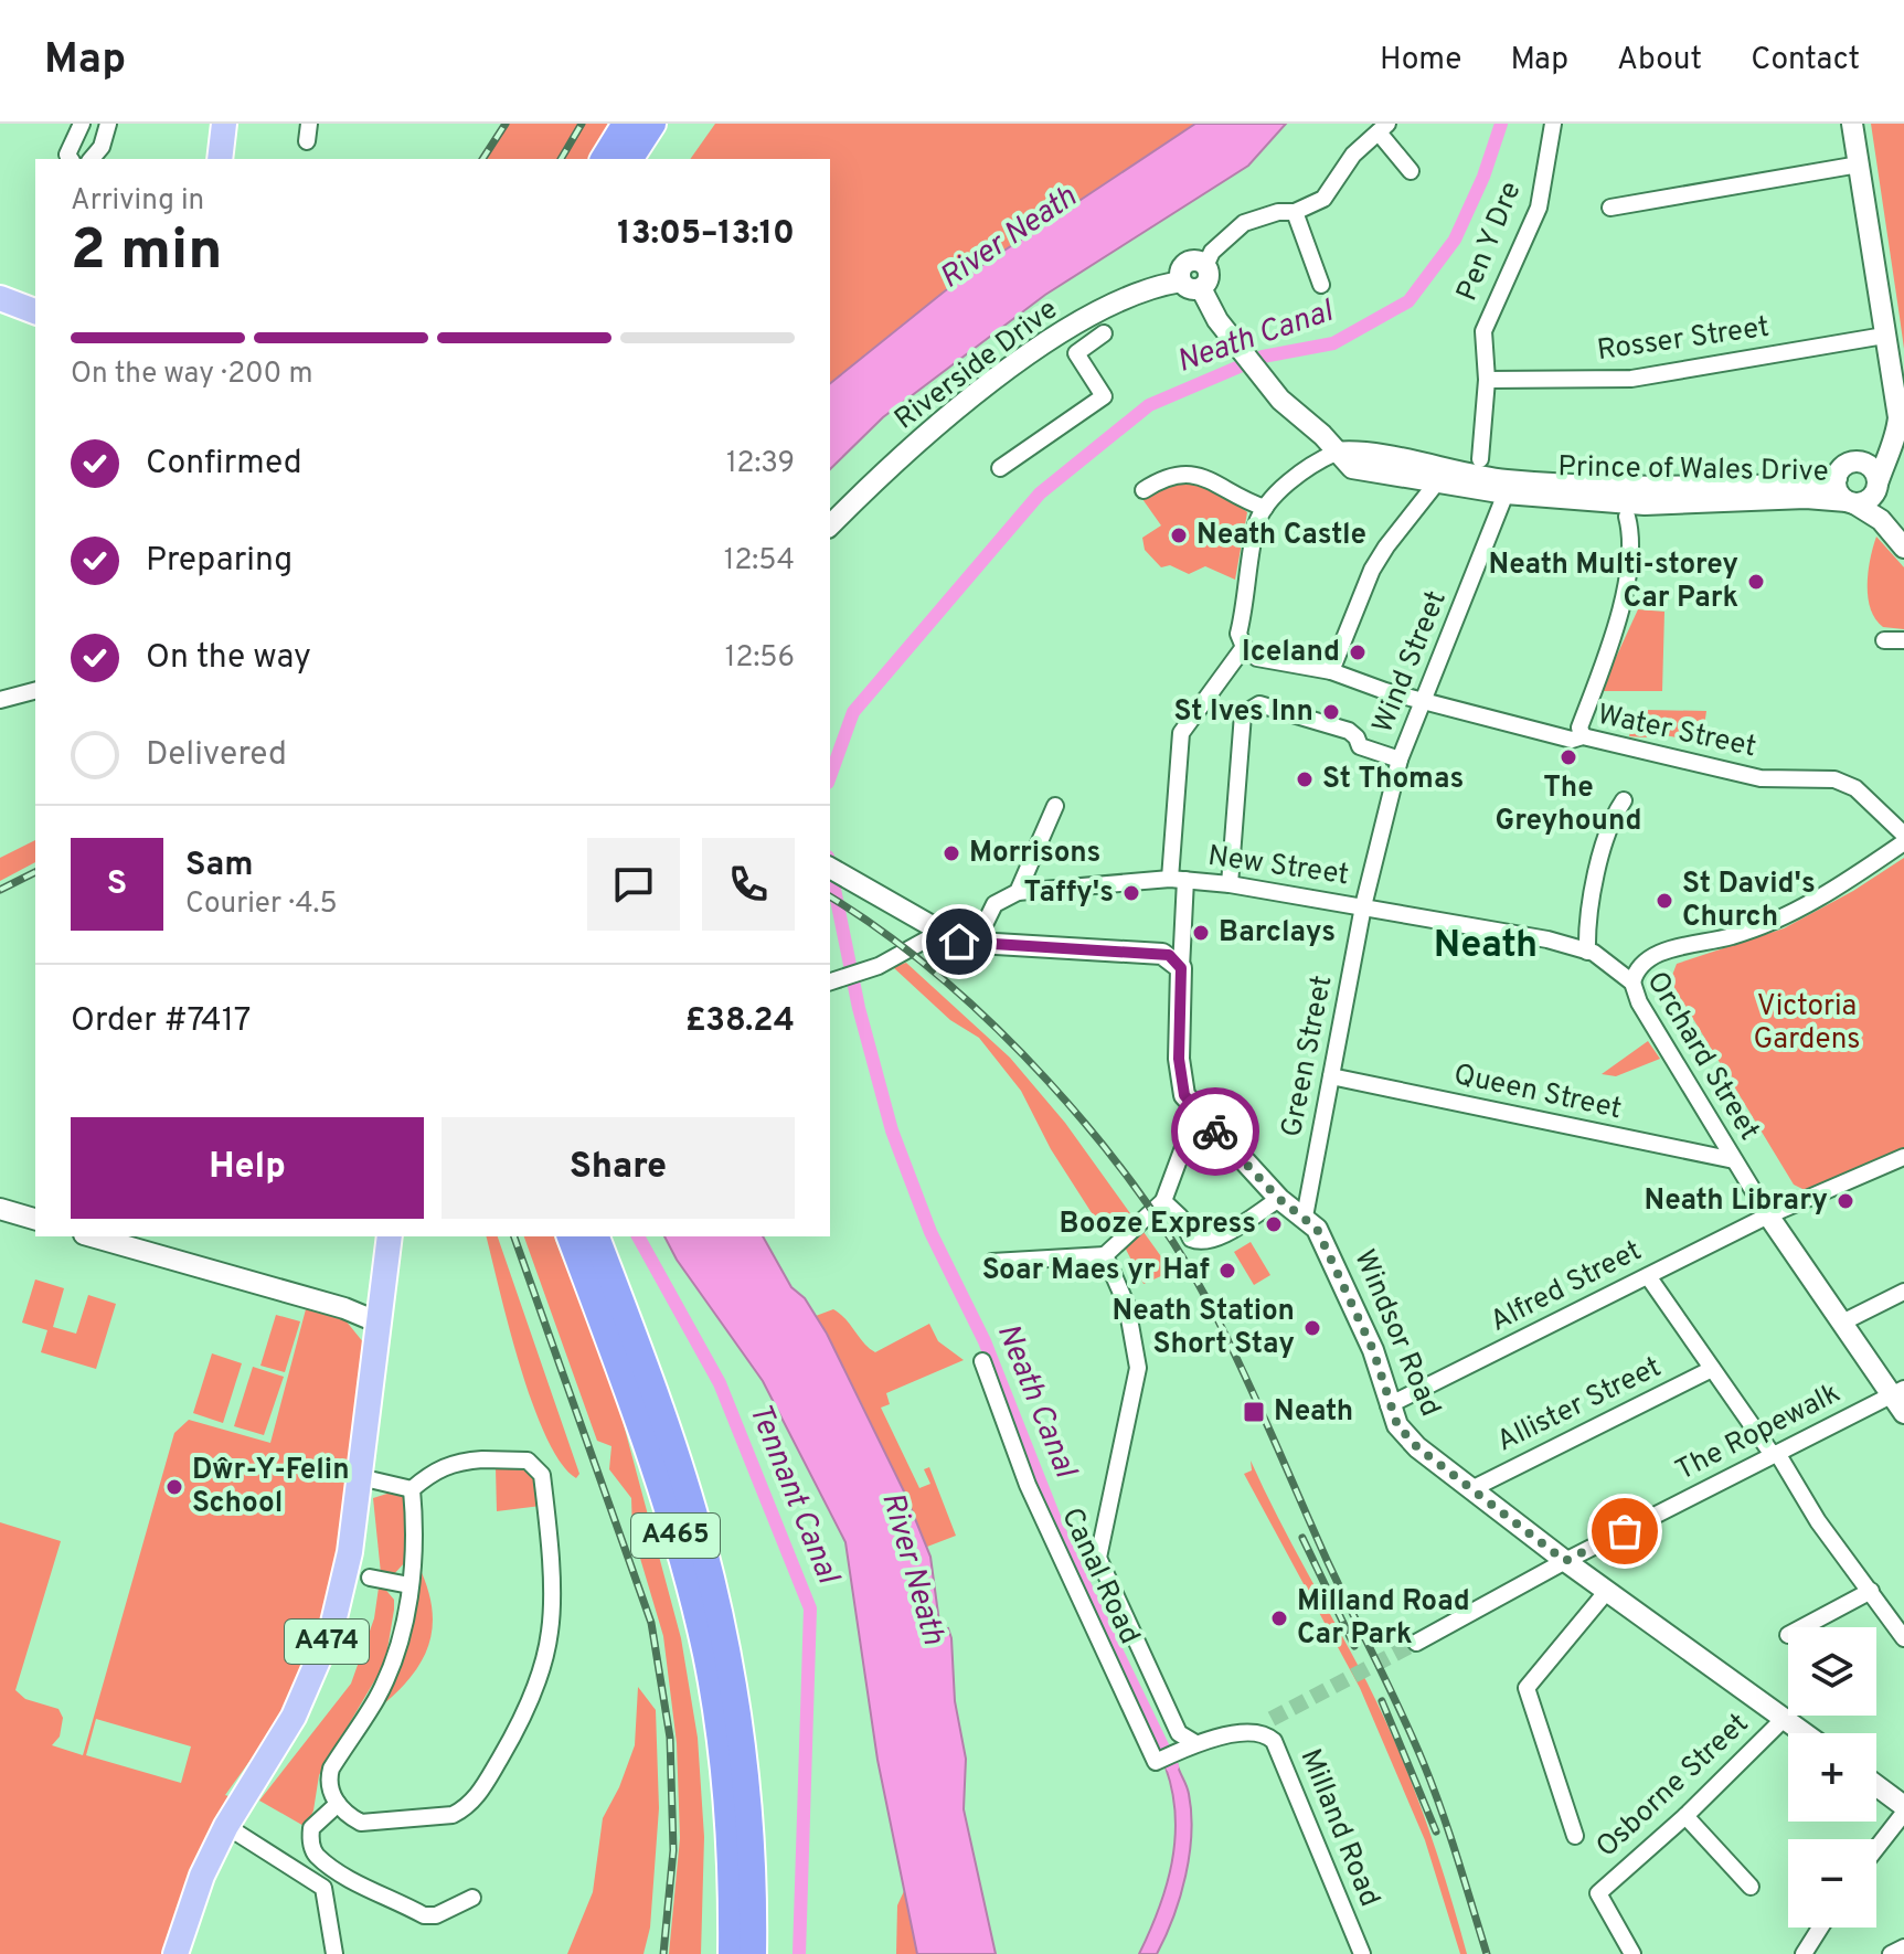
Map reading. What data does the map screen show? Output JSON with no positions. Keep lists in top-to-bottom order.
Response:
{
  "streets": {
    "highway": ["A465"],
    "main road": [
      "Riverside Drive",
      "Prince of Wales Drive",
      "Windsor Road",
      "A474"
    ],
    "street": [
      "Pen Y Dre",
      "Rosser Street",
      "Wind Street",
      "Water Street",
      "New Street",
      "Green Street",
      "Orchard Street",
      "Queen Street",
      "Alfred Street",
      "Allister Street",
      "The Ropewalk",
      "Canal Road",
      "Osborne Street",
      "Milland Road"
    ]
  },
  "crossings": [
    ["Pen Y Dre", "Rosser Street"],
    ["Riverside Drive", "Prince of Wales Drive"],
    ["Prince of Wales Drive", "Wind Street"],
    ["Wind Street", "Water Street"],
    ["Wind Street", "New Street"],
    ["Wind Street", "Green Street"],
    ["Wind Street", "Orchard Street"],
    ["New Street", "Green Street"],
    ["New Street", "Orchard Street"],
    ["Green Street", "Orchard Street"],
    ["Green Street", "Queen Street"],
    ["Green Street", "Windsor Road"],
    ["Orchard Street", "Queen Street"],
    ["Orchard Street", "Alfred Street"],
    ["Alfred Street", "Windsor Road"],
    ["Windsor Road", "Allister Street"],
    ["Windsor Road", "The Ropewalk"],
    ["Windsor Road", "Osborne Street"]
  ],
  "districts": ["Neath"],
  "water": ["River Neath", "Neath Canal", "Tennant Canal"],
  "parks": ["Victoria Gardens"],
  "places": {
    "other": [
      "Neath Castle",
      "Neath Multi-storey Car Park",
      "Iceland",
      "St Ives Inn",
      "The Greyhound",
      "St Thomas",
      "Morrisons",
      "Taffy's",
      "St David's Church",
      "Barclays",
      "Neath Library",
      "Booze Express",
      "Soar Maes yr Haf",
      "Neath Station Short Stay",
      "Dŵr-Y-Felin School",
      "Milland Road Car Park"
    ],
    "transit": ["Neath"]
  },
  "page": {
    "header": "Map",
    "nav": [
      "Home",
      "Map",
      "About",
      "Contact"
    ],
    "heading": ["2 min", "Arriving in", "13:05–13:10"],
    "panel": [
      "Sam",
      "Courier · 4.5",
      "Order #7417",
      "£38.24"
    ],
    "bar": "On the way · 200 m",
    "list": [
      ["Confirmed", "12:39"],
      ["Preparing", "12:54"],
      ["On the way", "12:56"],
      "Delivered"
    ],
    "round": "S",
    "buttons": ["Help", "Share"],
    "map_buttons": ["+", "−"]
  }
}
